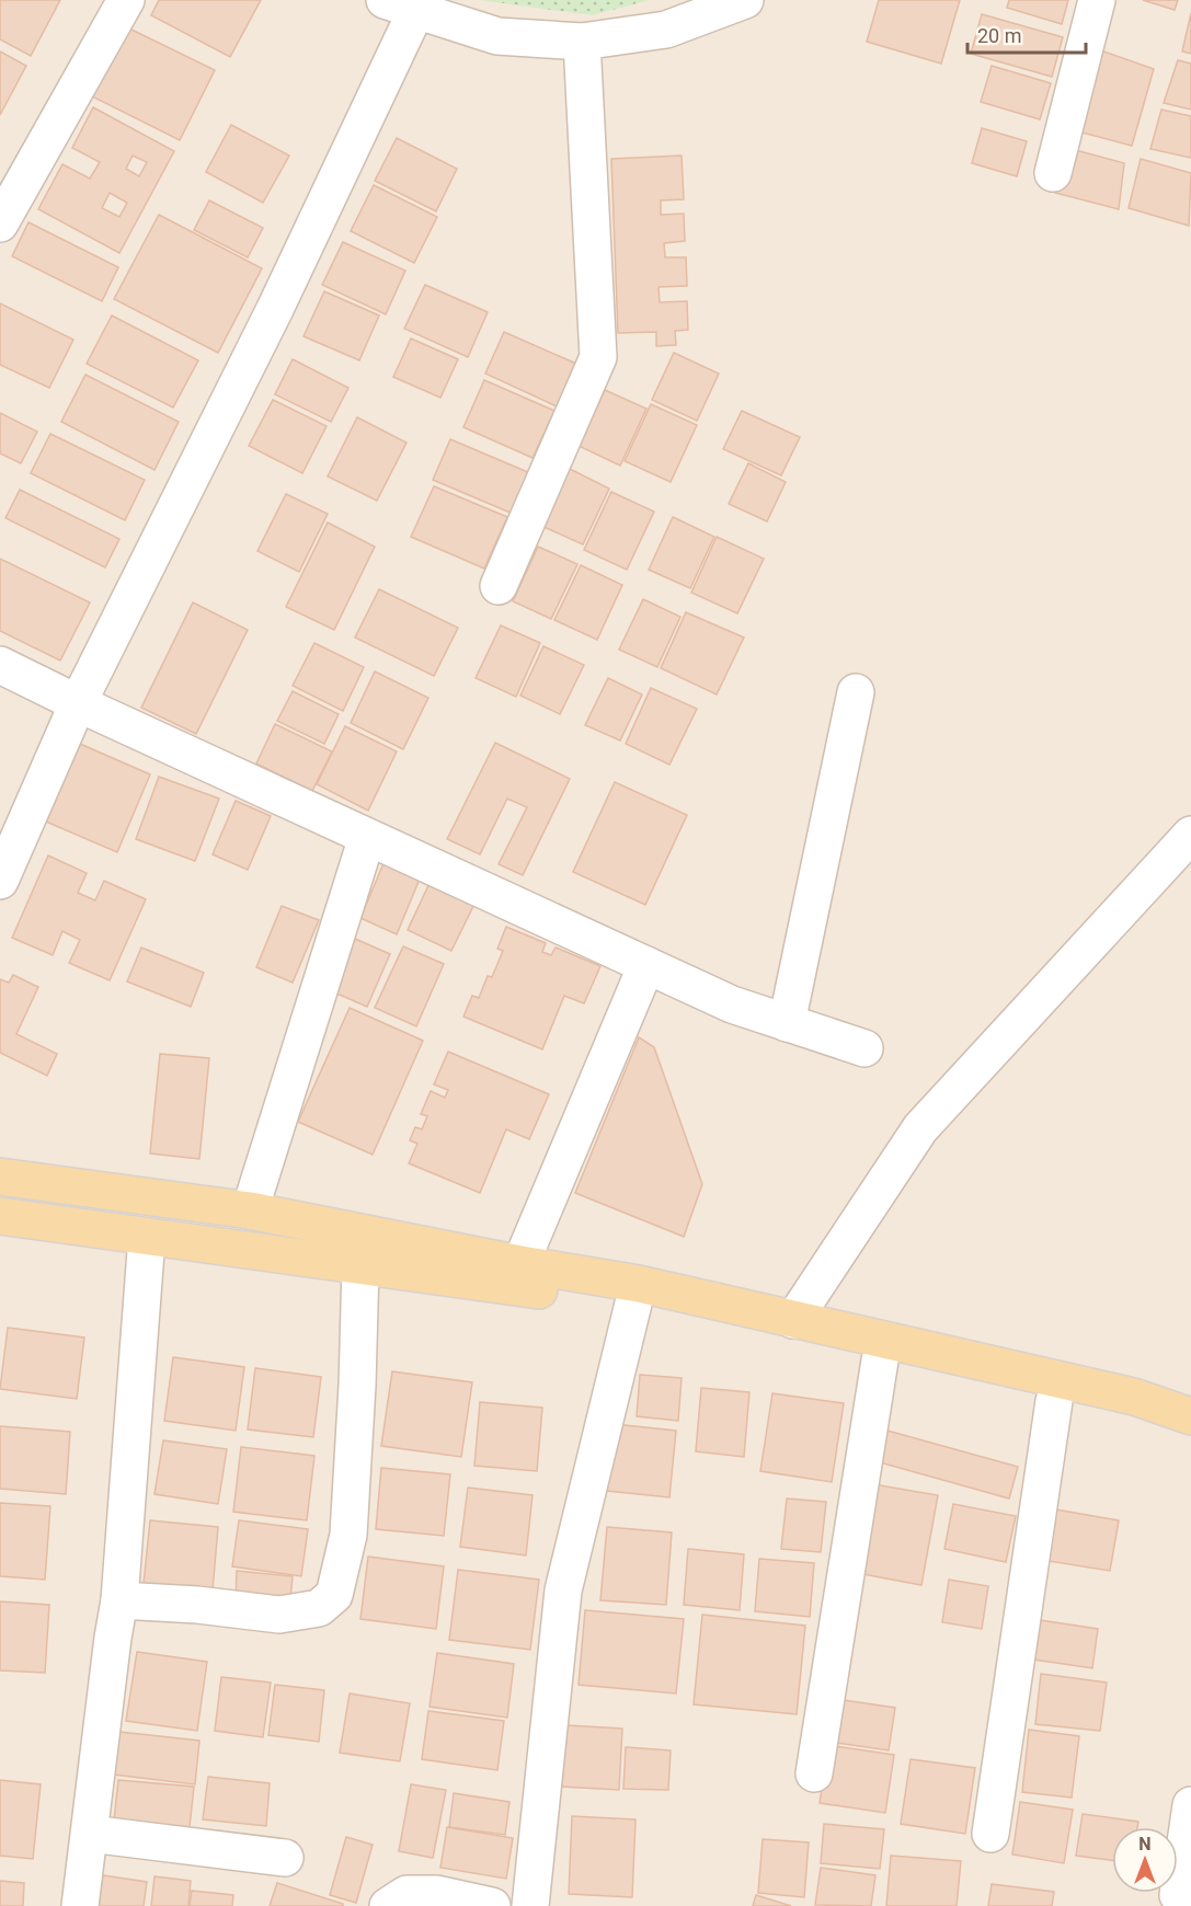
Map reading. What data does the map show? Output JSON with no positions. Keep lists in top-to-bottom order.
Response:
{
  "scale_bar": "20 m",
  "north": "top"
}
